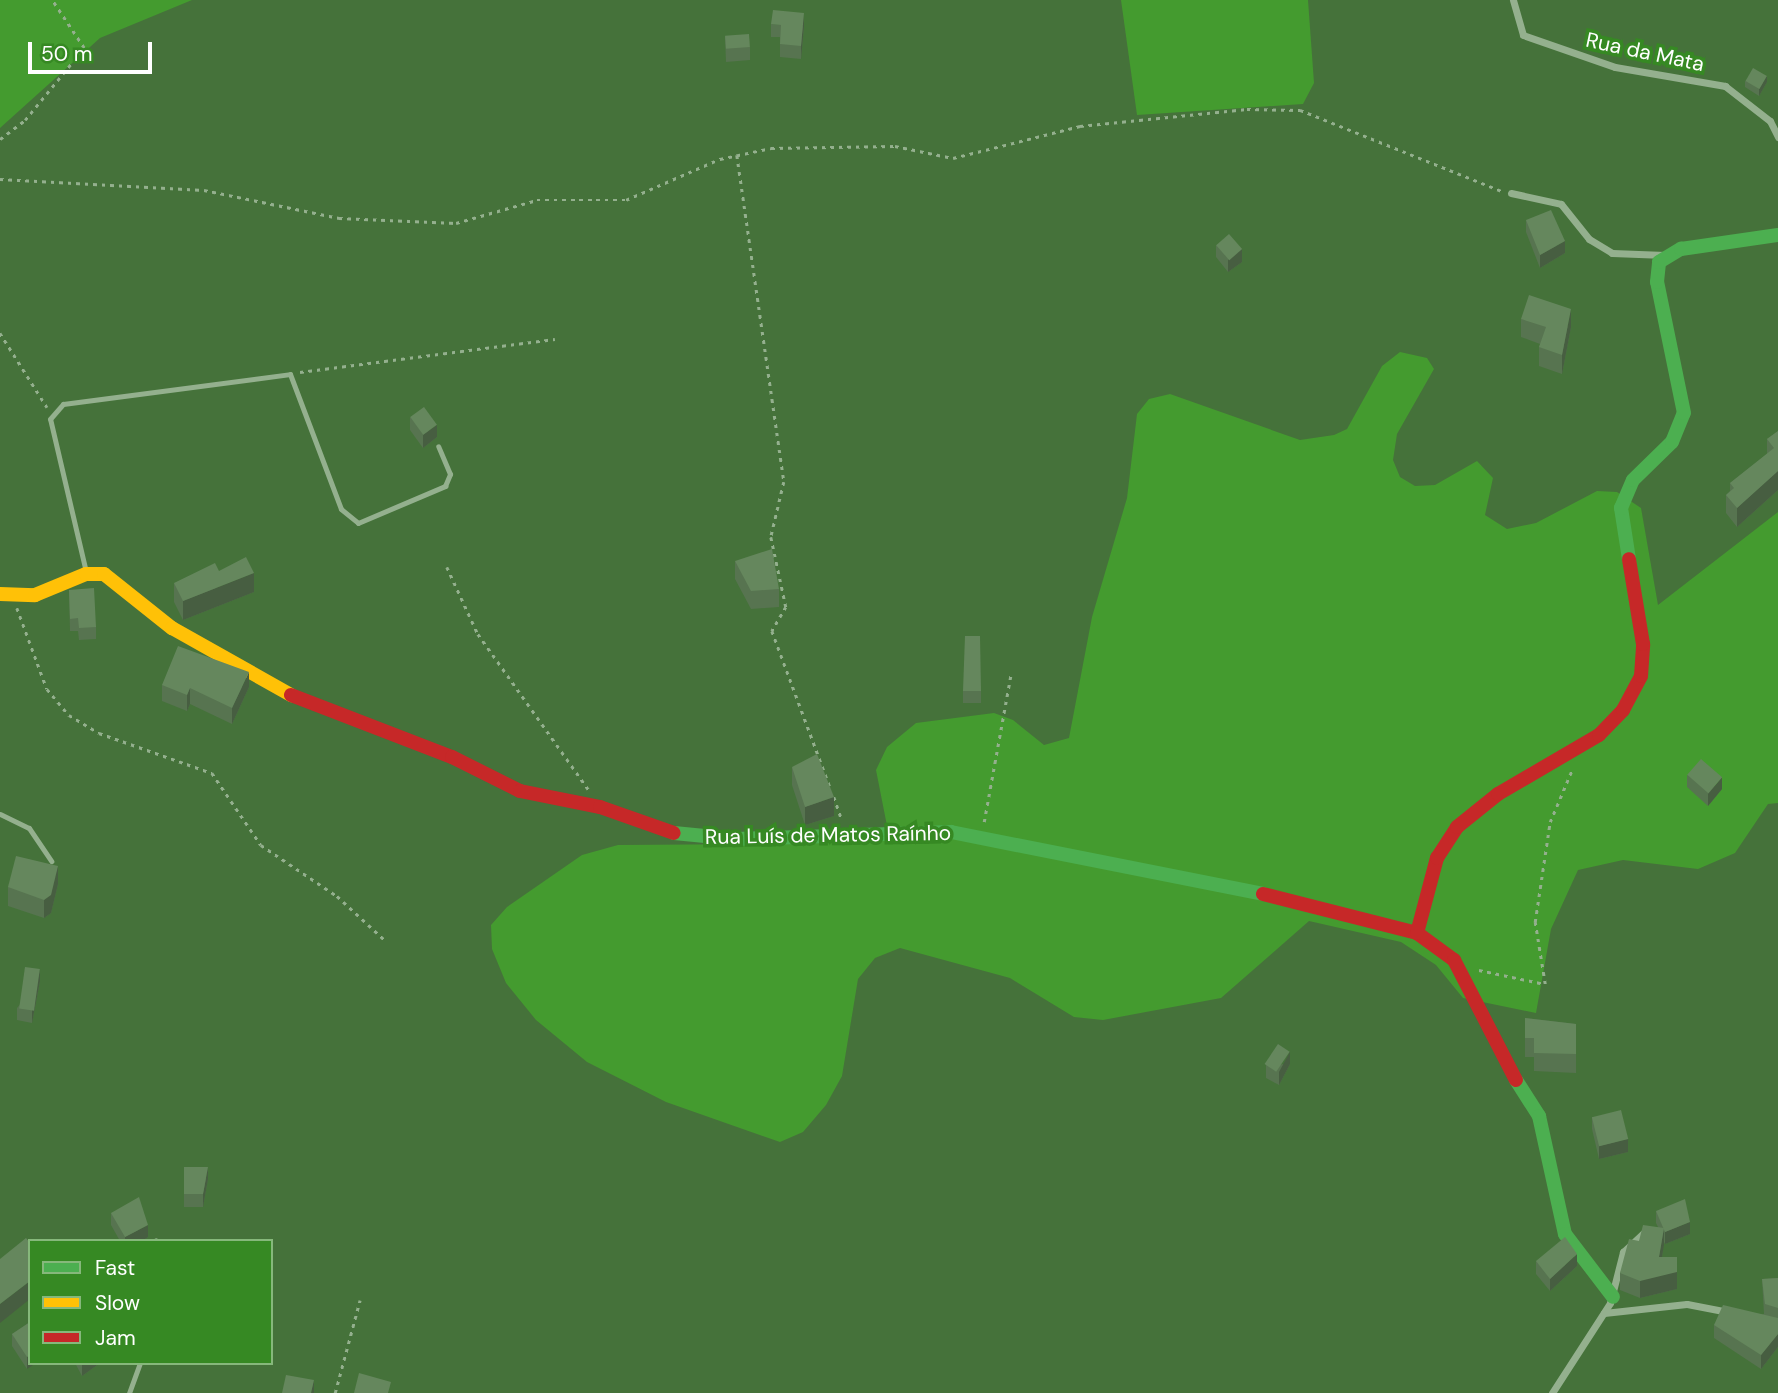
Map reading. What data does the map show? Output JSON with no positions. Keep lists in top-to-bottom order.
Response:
{
  "streets": {
    "street": ["Rua da Mata", "Rua Luís de Matos Raínho"]
  },
  "legend": ["Fast", "Slow", "Jam"],
  "scale_bar": "50 m"
}
